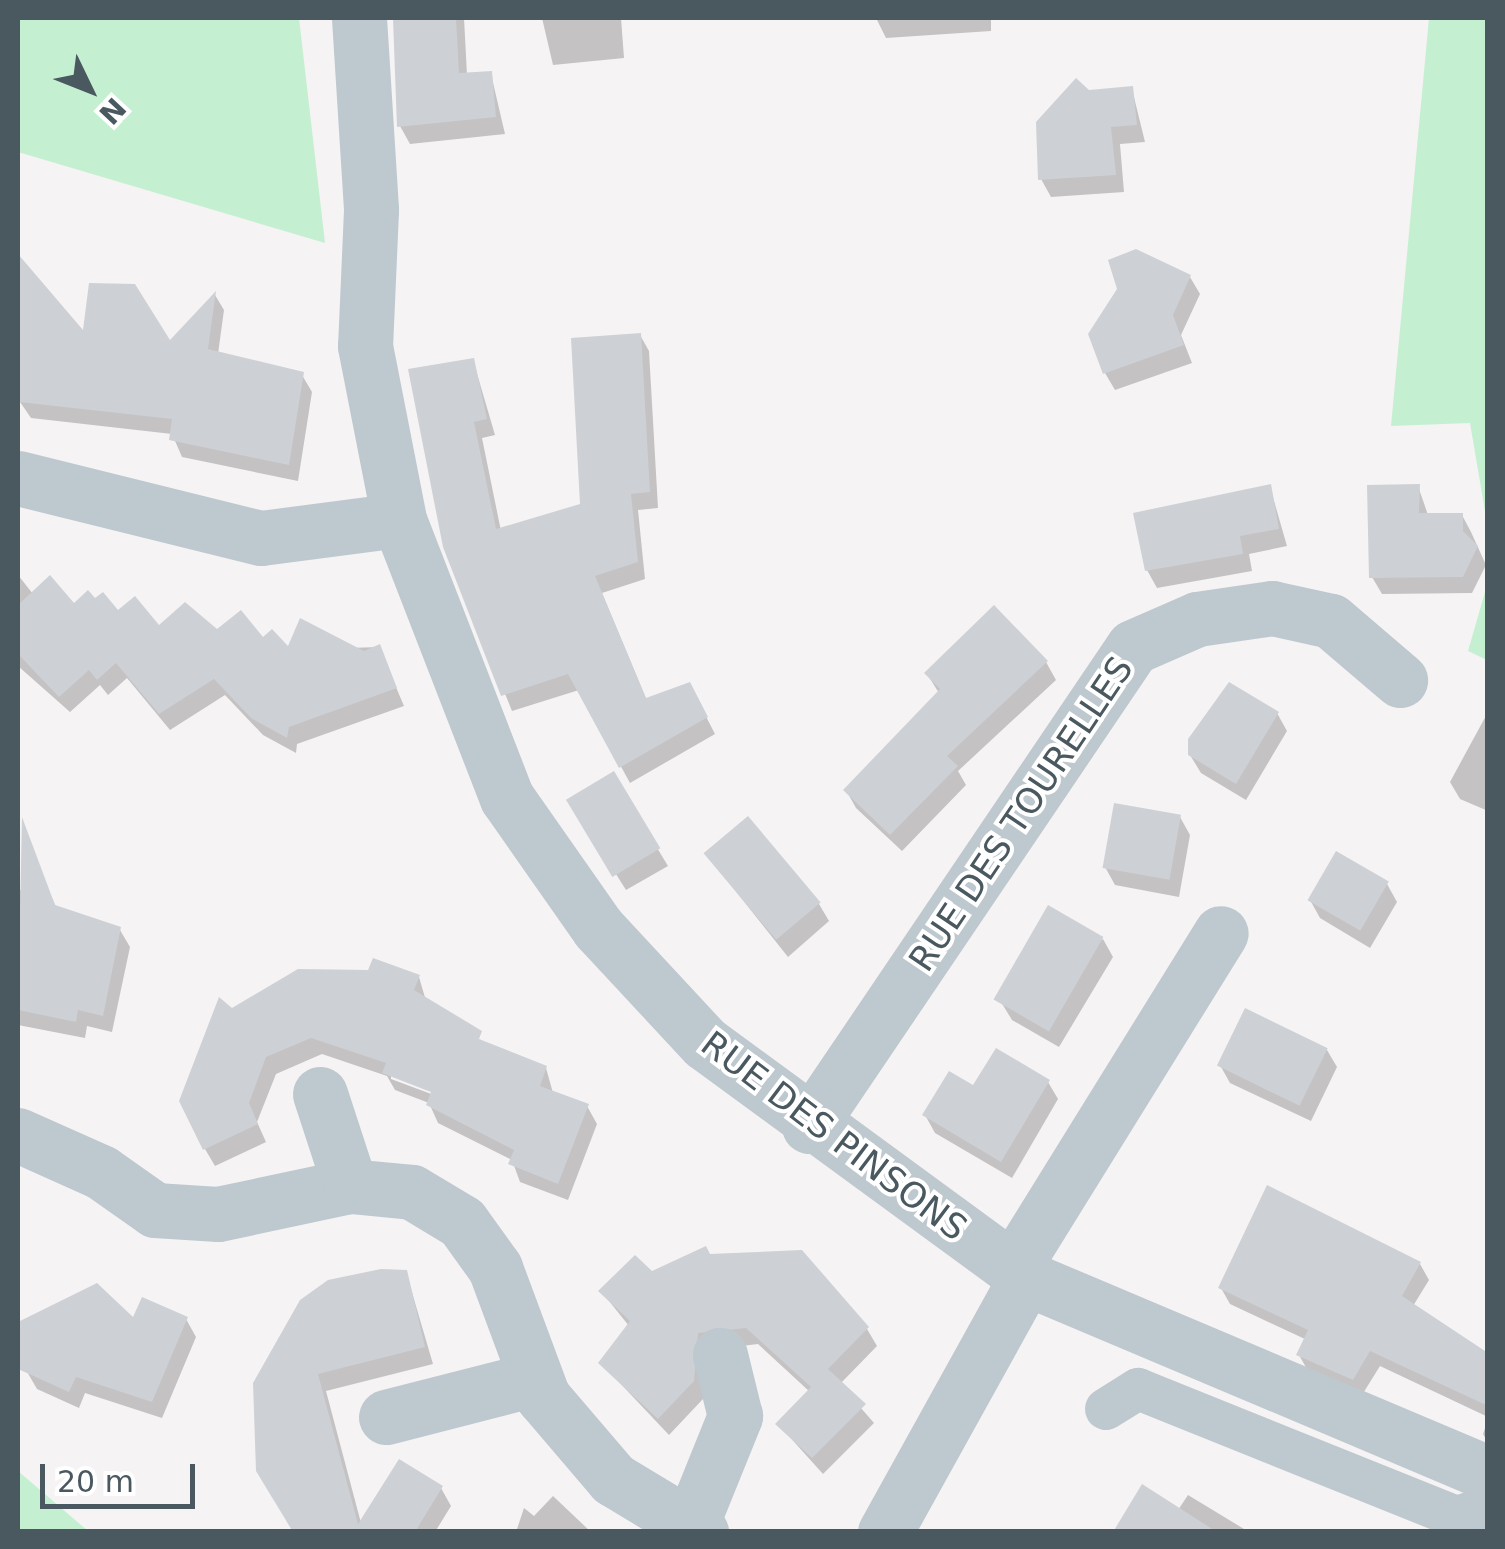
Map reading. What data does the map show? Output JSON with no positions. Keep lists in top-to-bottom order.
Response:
{
  "streets": {
    "street": ["RUE DES TOURELLES", "RUE DES PINSONS"]
  },
  "crossings": [
    ["RUE DES TOURELLES", "RUE DES PINSONS"]
  ],
  "scale_bar": "20 m",
  "north": "bottom right"
}
